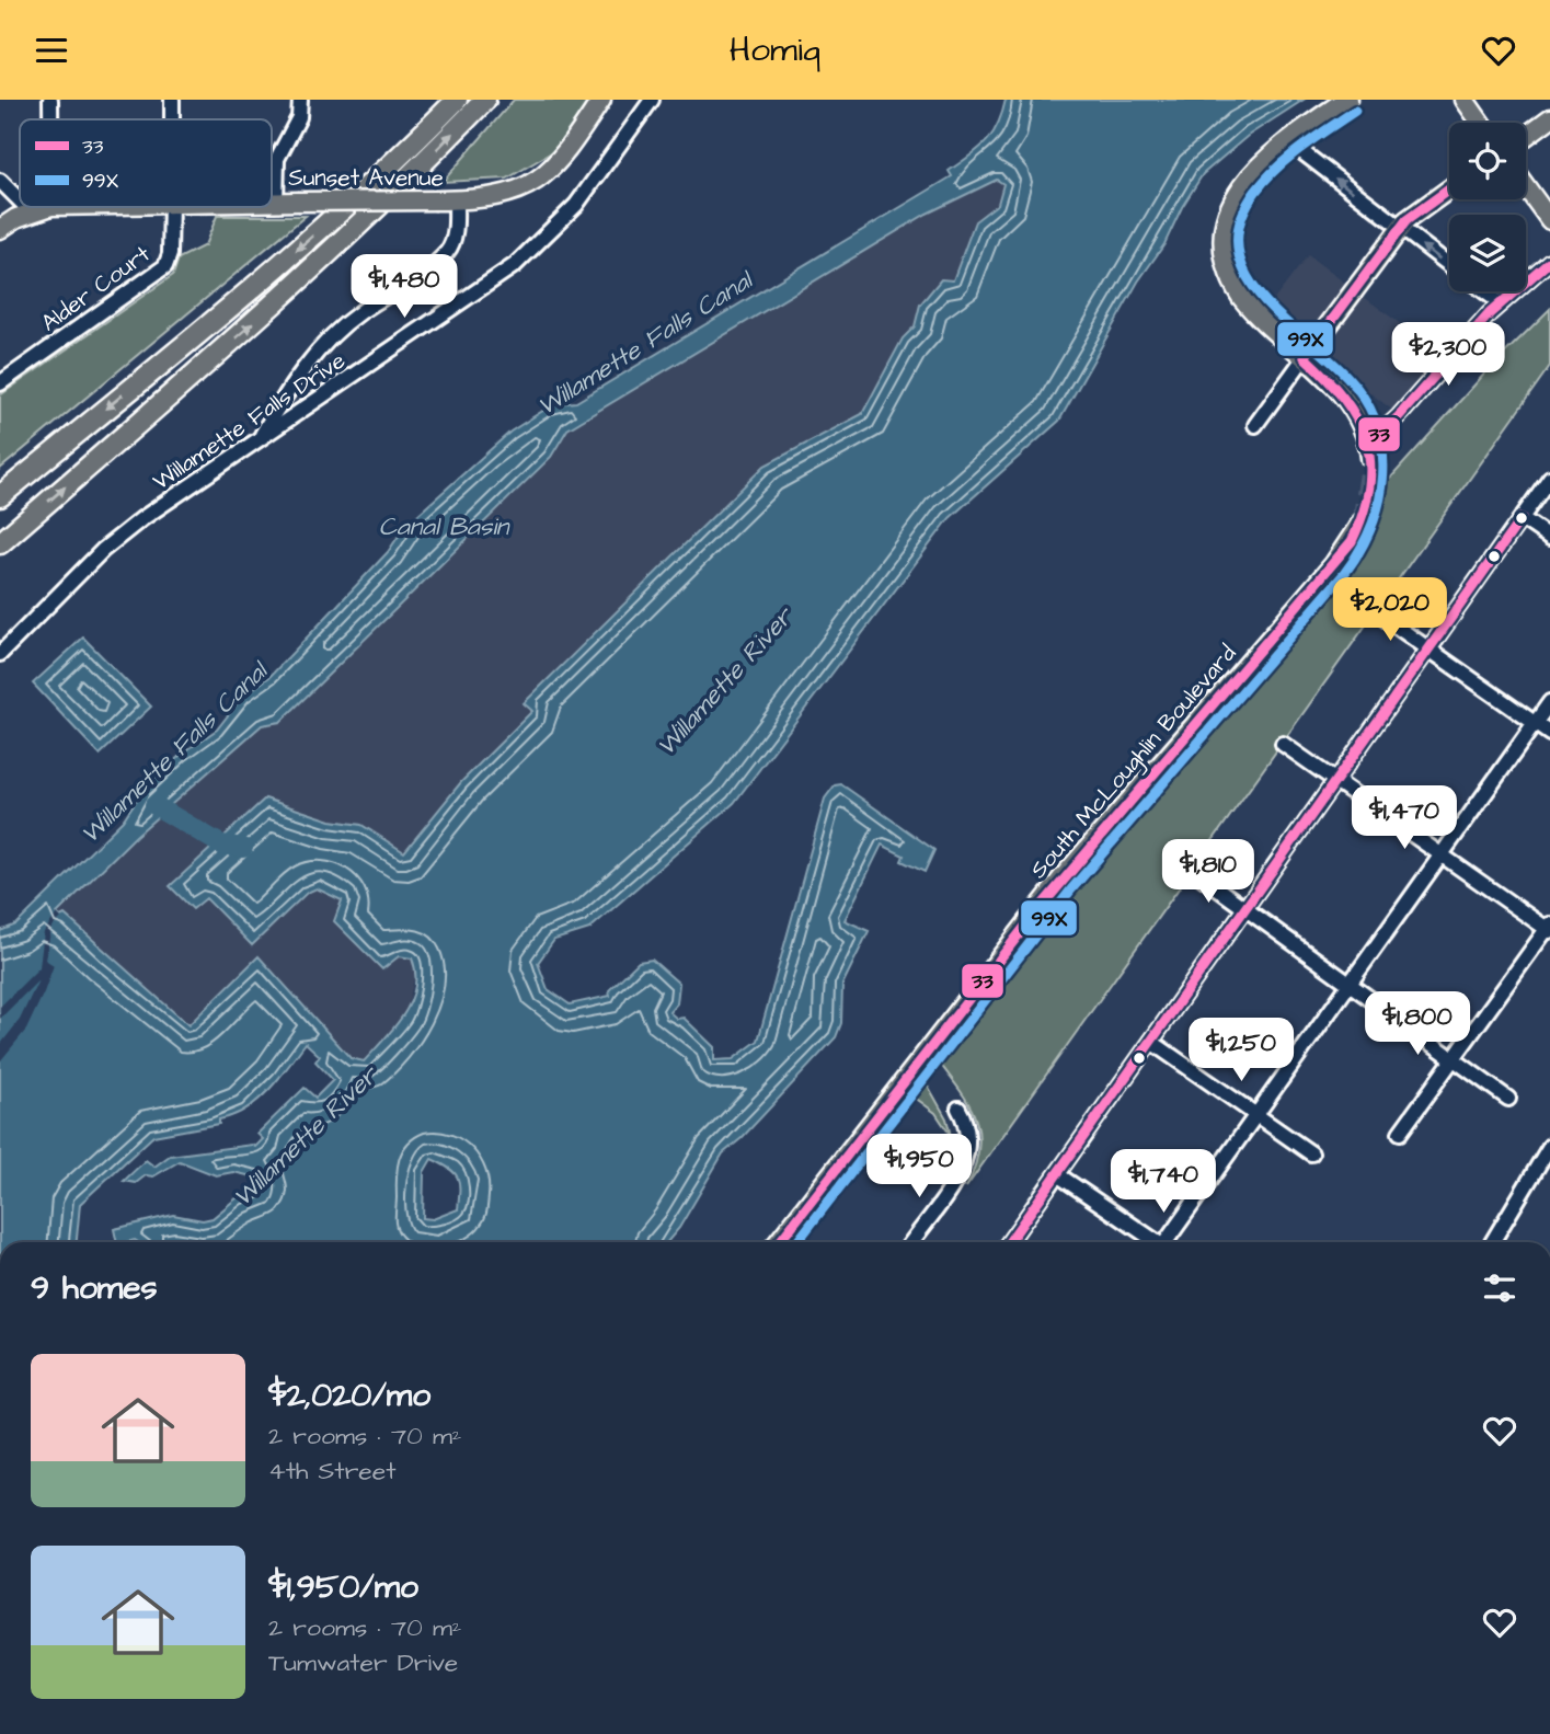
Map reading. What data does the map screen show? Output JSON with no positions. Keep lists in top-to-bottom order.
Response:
{
  "streets": {
    "highway": ["South McLoughlin Boulevard"],
    "main road": ["Sunset Avenue"],
    "street": ["Alder Court", "Willamette Falls Drive"]
  },
  "water": ["Willamette Falls Canal", "Canal Basin", "Willamette River"],
  "lines": ["transit line 99X", "transit line 33"],
  "legend": ["33", "99X"],
  "page": {
    "header": "Homiq",
    "price": [
      "$1,480",
      "$2,300",
      "$2,020",
      "$1,470",
      "$1,810",
      "$1,800",
      "$1,250",
      "$1,950",
      "$1,740"
    ],
    "heading": "9 homes",
    "list": [
      {
        "name": "$2,020/mo",
        "note": "2 rooms · 70 m² · 4th Street"
      },
      {
        "name": "$1,950/mo",
        "note": "2 rooms · 70 m² · Tumwater Drive"
      }
    ]
  }
}
